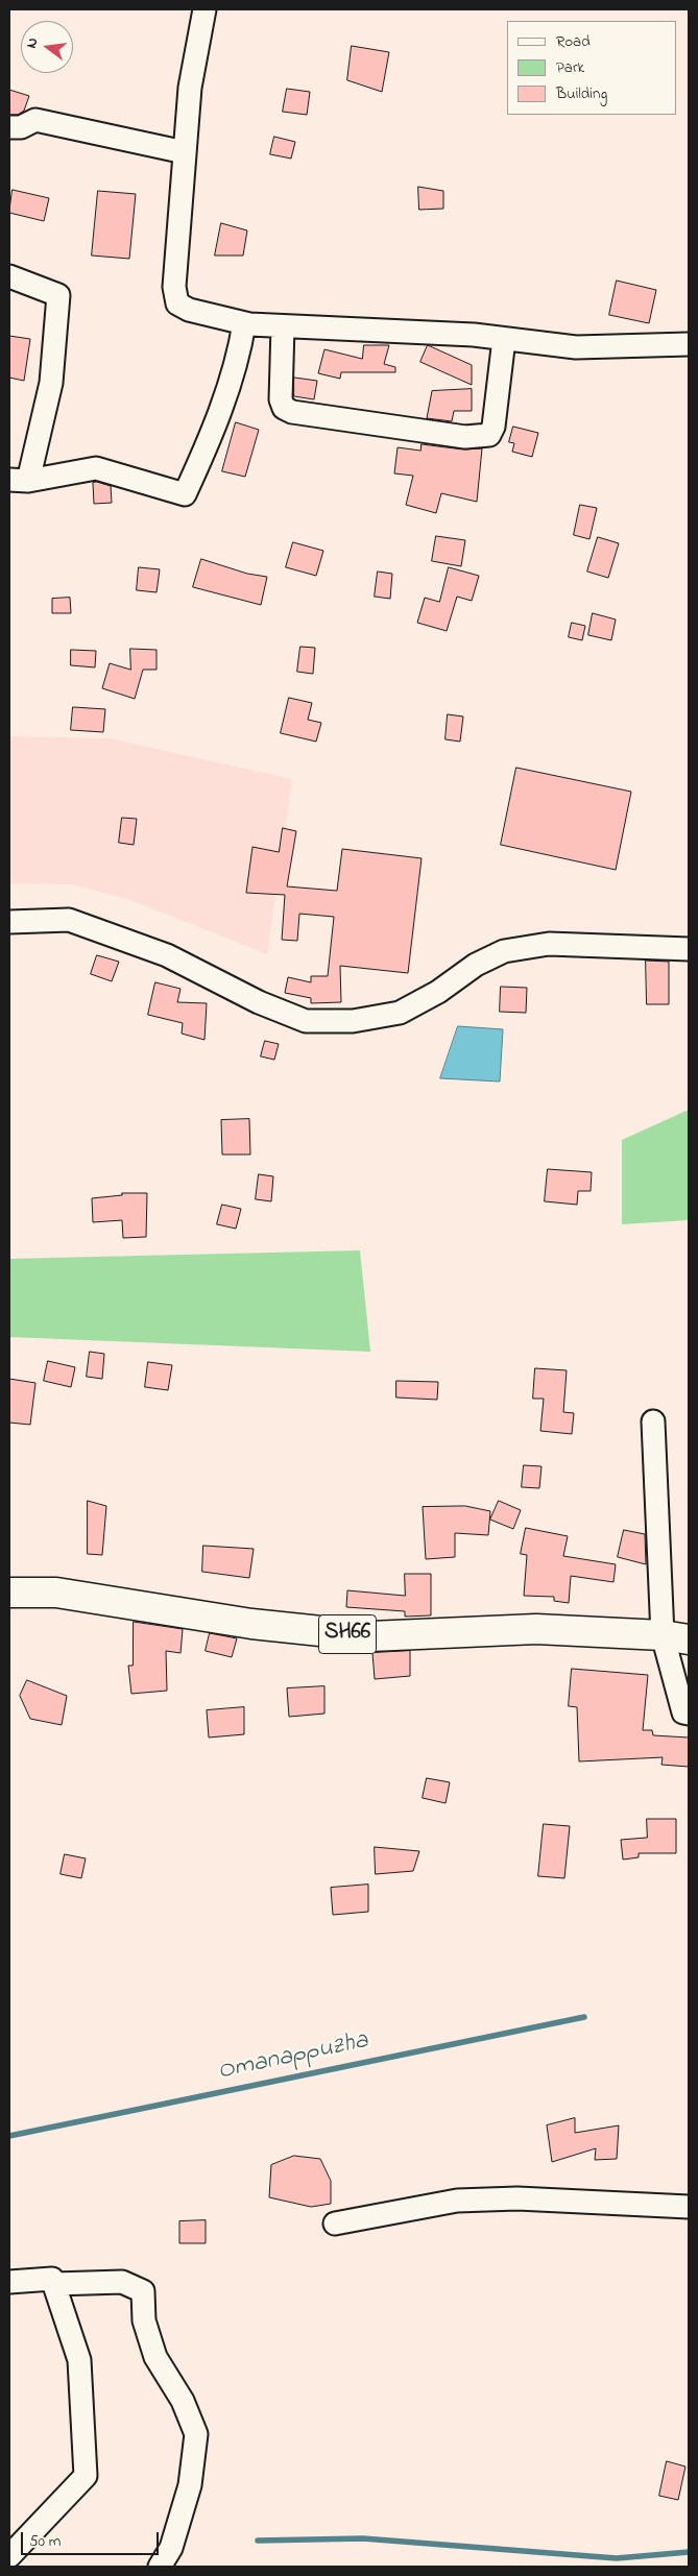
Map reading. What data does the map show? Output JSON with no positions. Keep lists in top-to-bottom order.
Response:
{
  "streets": {
    "main road": ["SH66"]
  },
  "water": ["Omanappuzha"],
  "legend": ["Road", "Park", "Building"],
  "scale_bar": "50 m",
  "north": "left"
}
